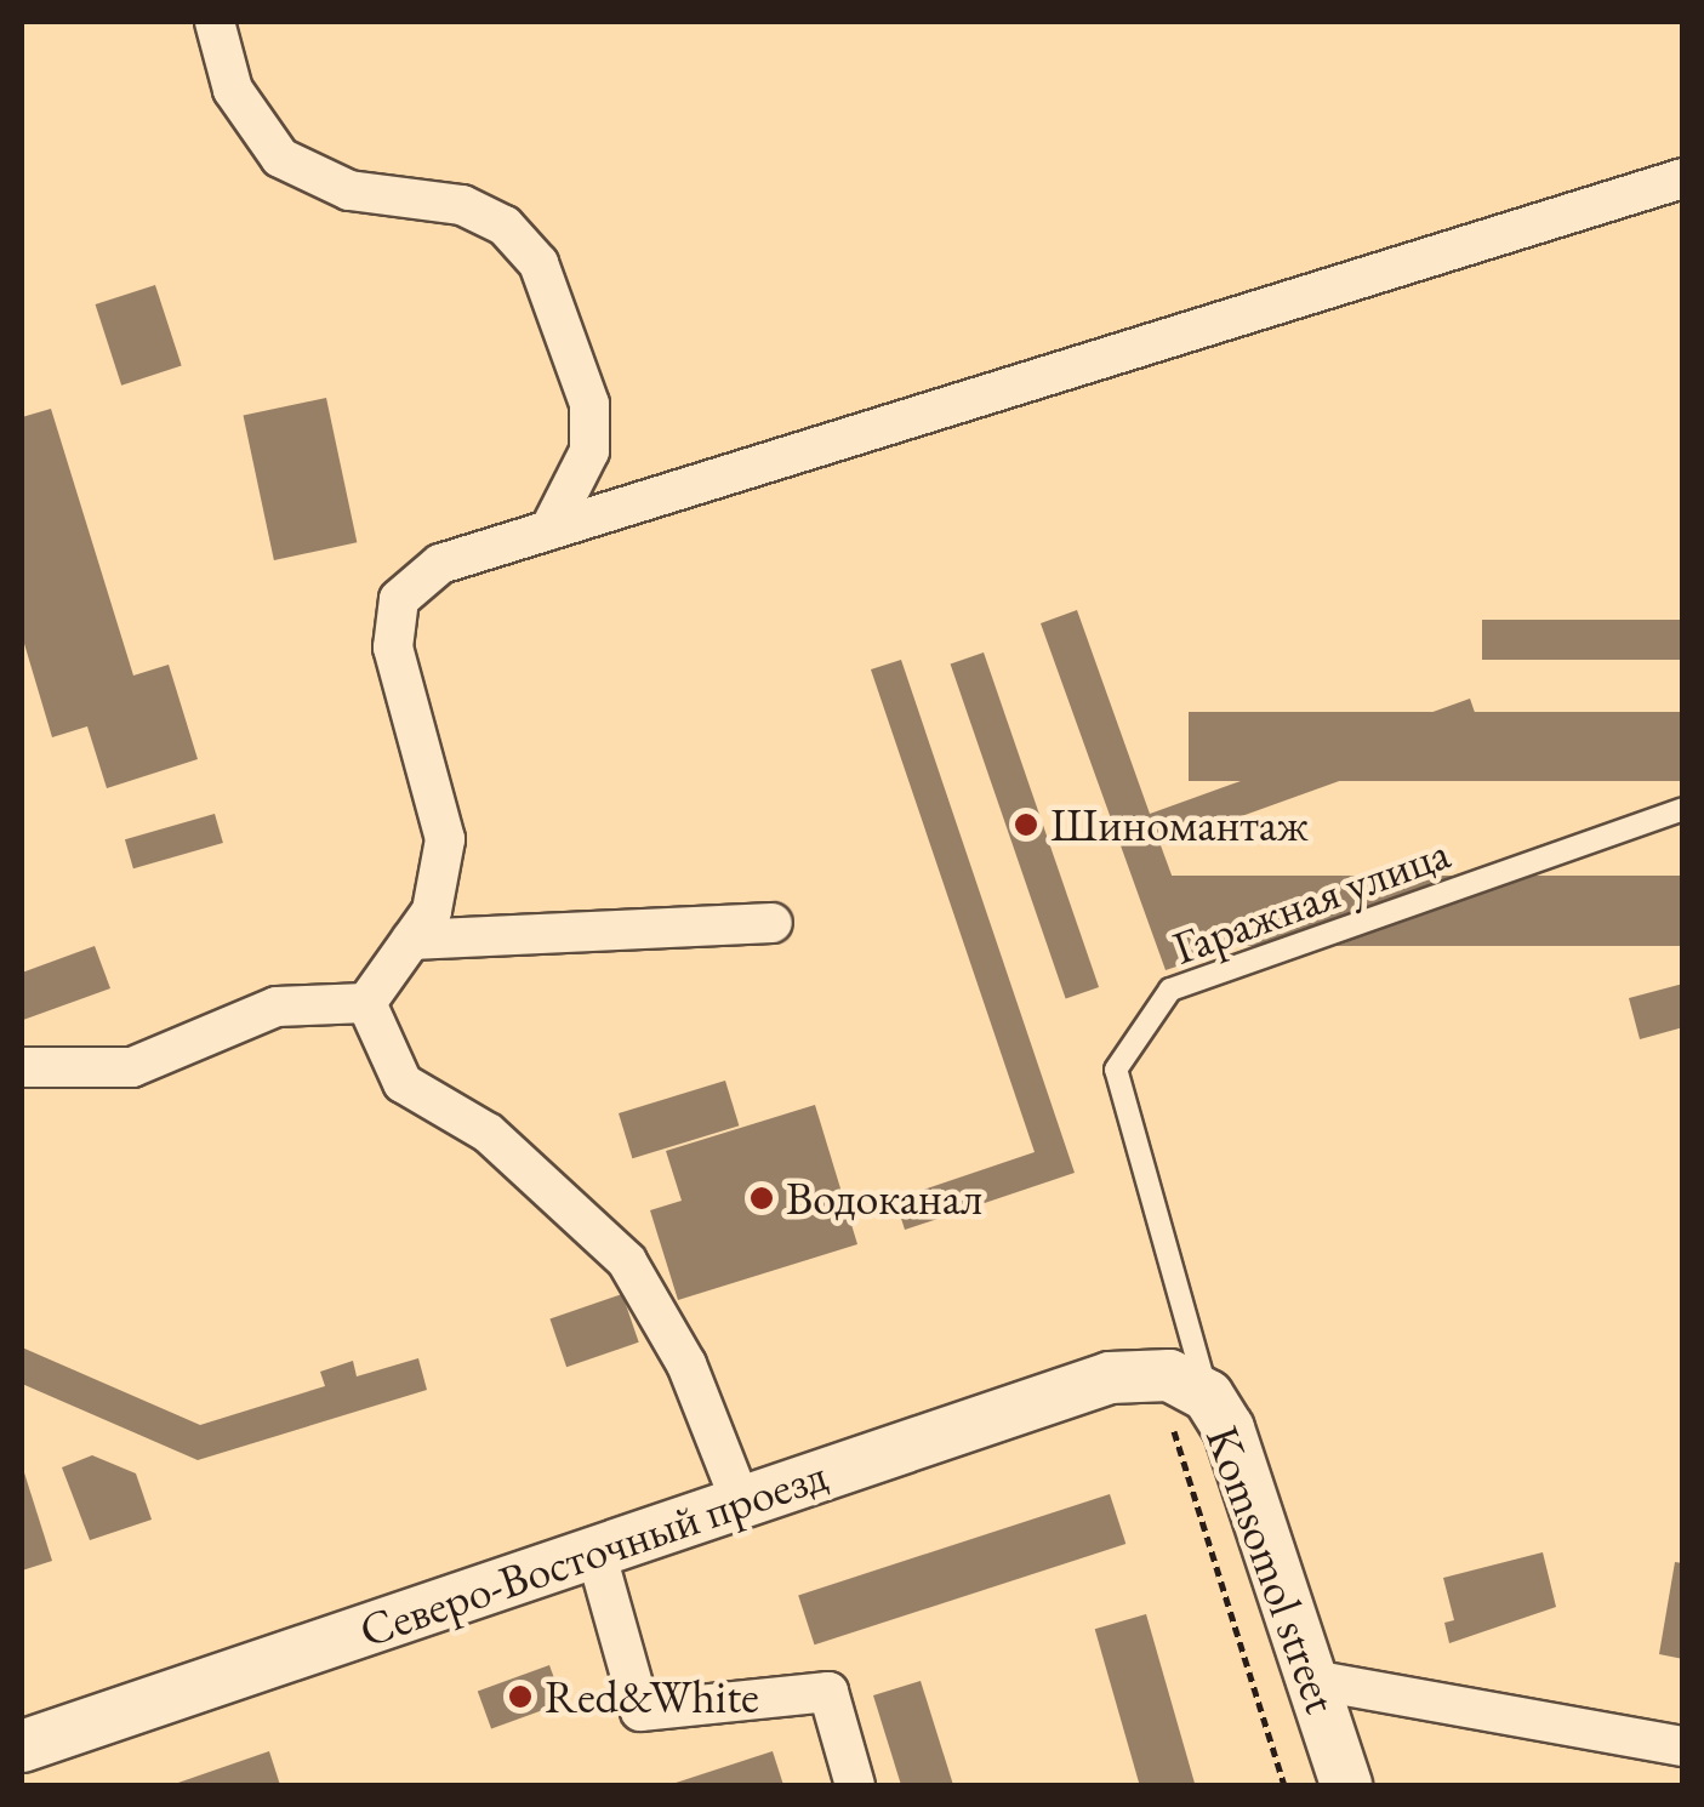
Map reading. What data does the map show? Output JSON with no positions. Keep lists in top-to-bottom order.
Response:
{
  "streets": {
    "street": ["Северо-Восточный проезд", "Komsomol street"],
    "lane": ["Гаражная улица"]
  },
  "crossings": [
    ["Гаражная улица", "Северо-Восточный проезд"],
    ["Гаражная улица", "Komsomol street"],
    ["Северо-Восточный проезд", "Komsomol street"]
  ],
  "places": ["Шиномантаж", "Водоканал", "Red&White"]
}
